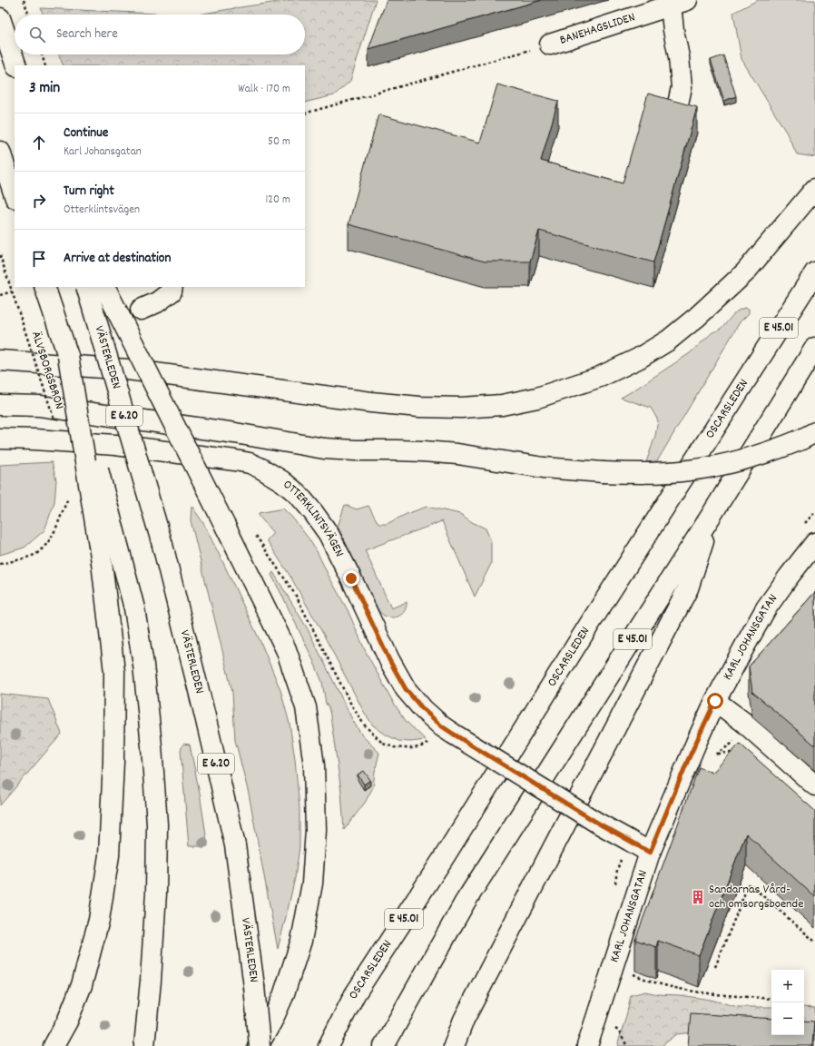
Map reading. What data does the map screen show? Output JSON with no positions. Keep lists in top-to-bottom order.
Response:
{
  "streets": {
    "main road": [
      "BANEHAGSLIDEN",
      "E 45.01",
      "VÄSTERLEDEN",
      "OSCARSLEDEN",
      "E 6.20",
      "OTTERKLINTSVÄGEN",
      "KARL JOHANSGATAN"
    ],
    "path": ["ÄLVSBORGSBRON"]
  },
  "crossings": [
    ["OTTERKLINTSVÄGEN", "KARL JOHANSGATAN"]
  ],
  "places": {
    "building": ["Sandarnas Vård- och omsorgsboende"]
  },
  "page": {
    "search": "Search here",
    "heading": ["3 min", "Walk · 170 m"],
    "list": [
      ["Continue", "Karl Johansgatan", "50 m"],
      ["Turn right", "Otterklintsvägen", "120 m"],
      "Arrive at destination"
    ],
    "map_buttons": ["+", "−"]
  }
}
